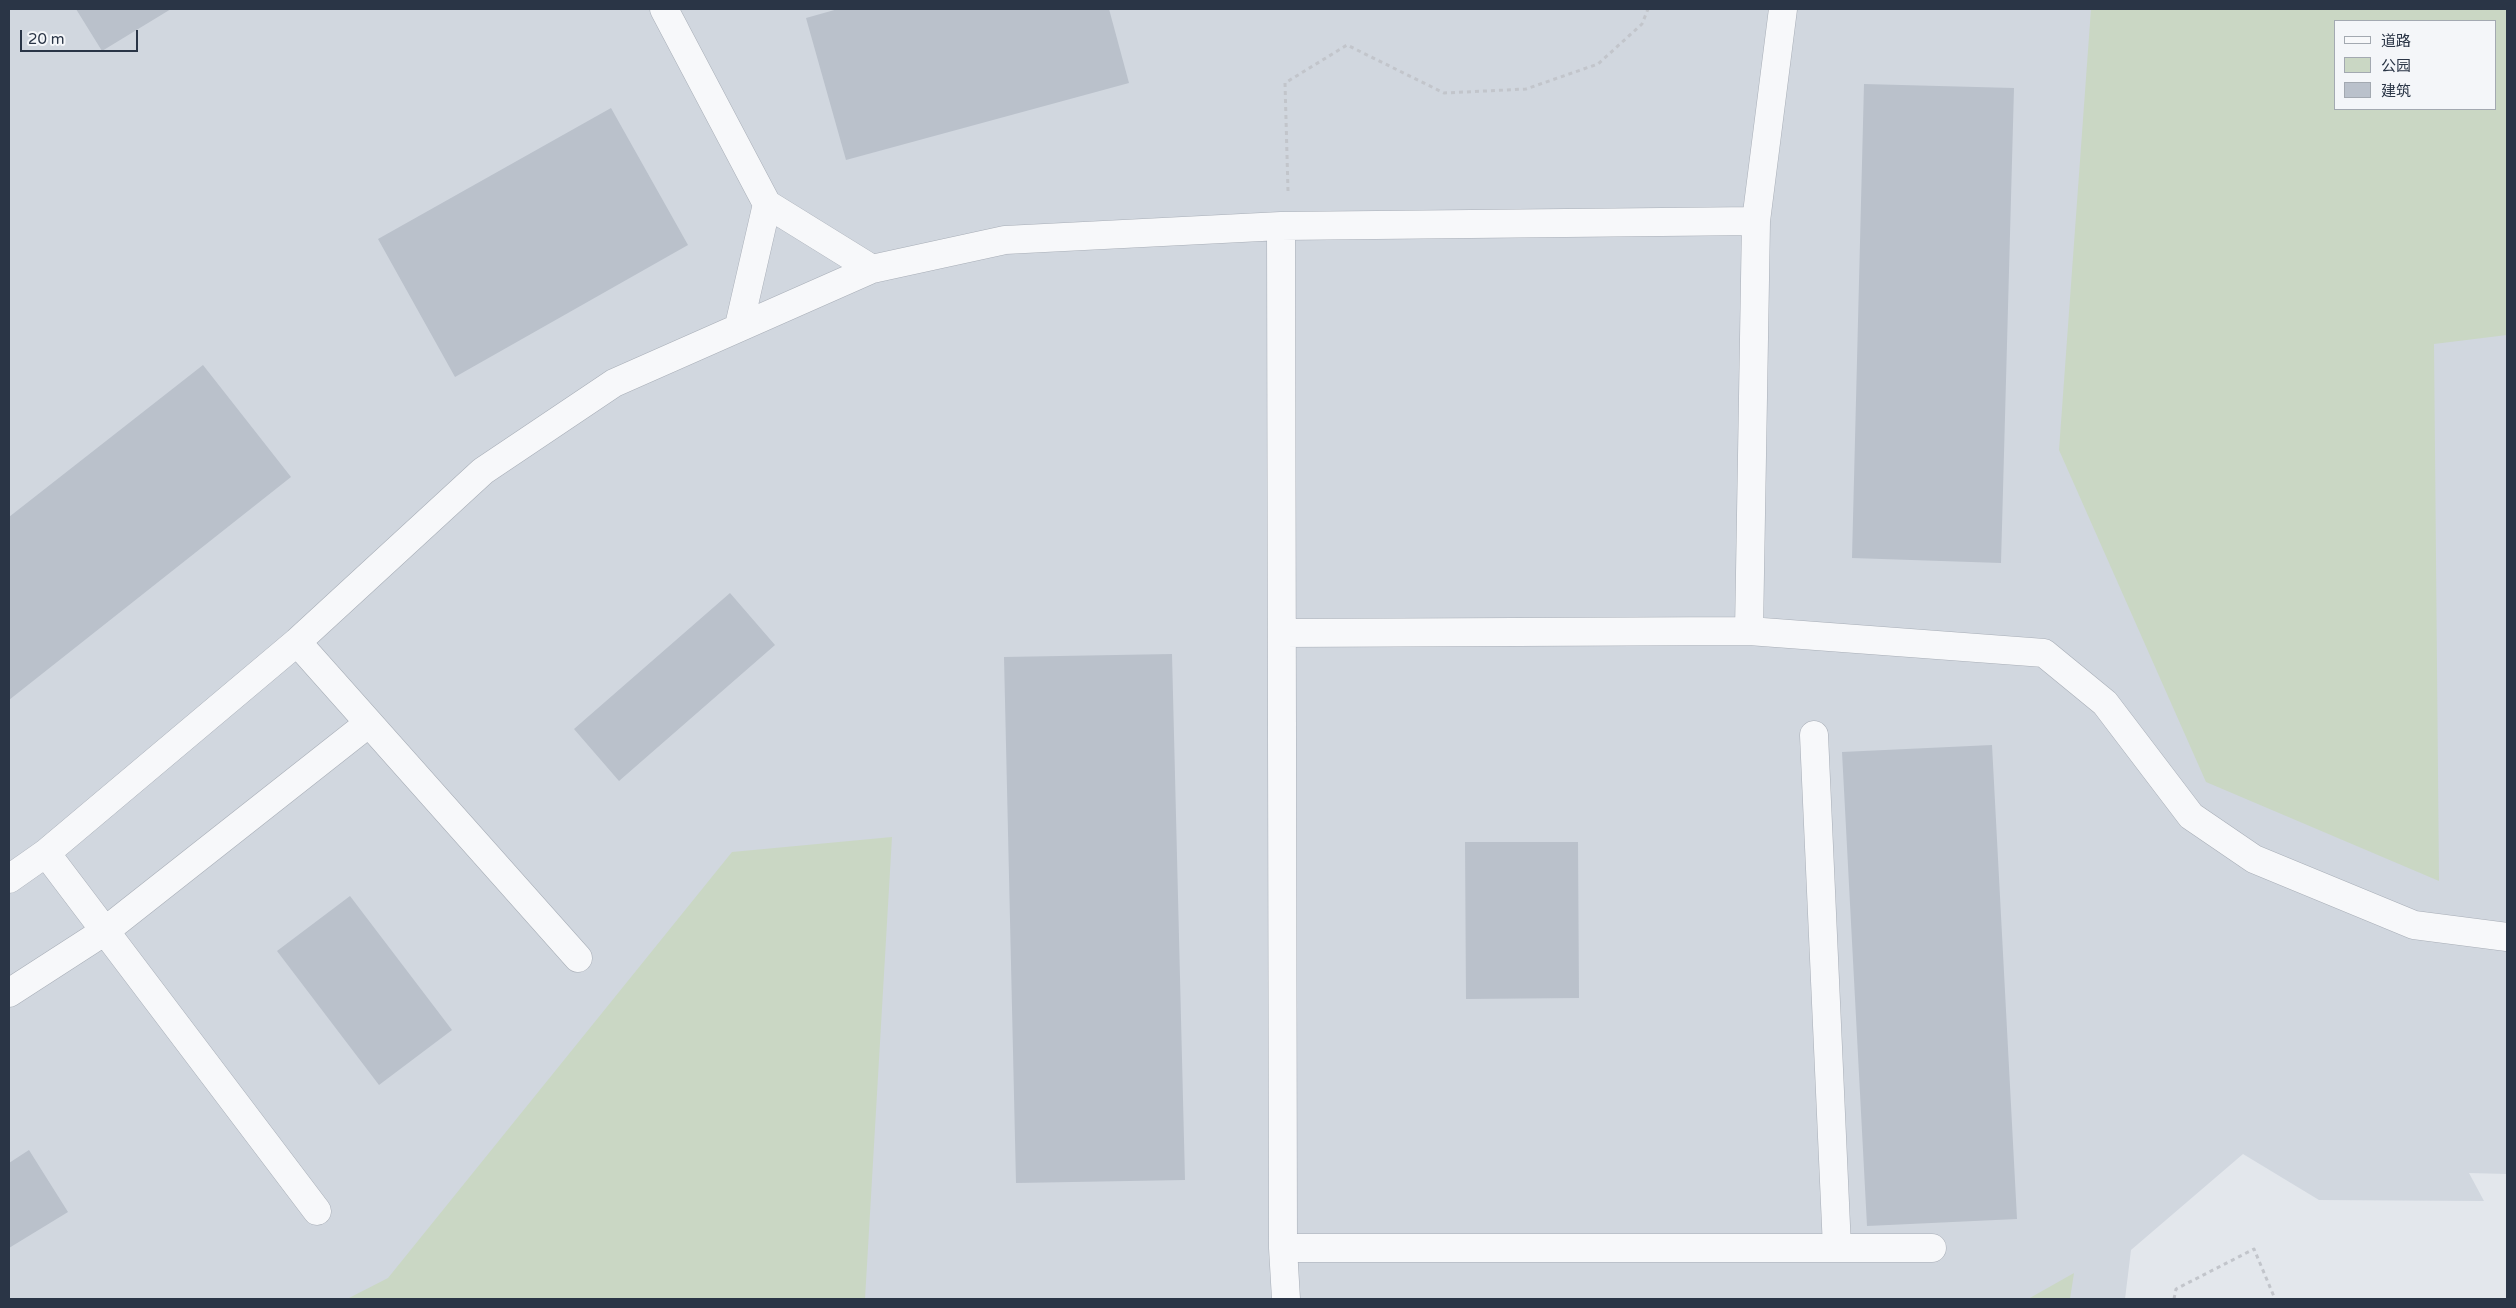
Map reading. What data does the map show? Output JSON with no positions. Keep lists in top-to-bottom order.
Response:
{
  "legend": ["道路", "公园", "建筑"],
  "scale_bar": "20 m"
}
